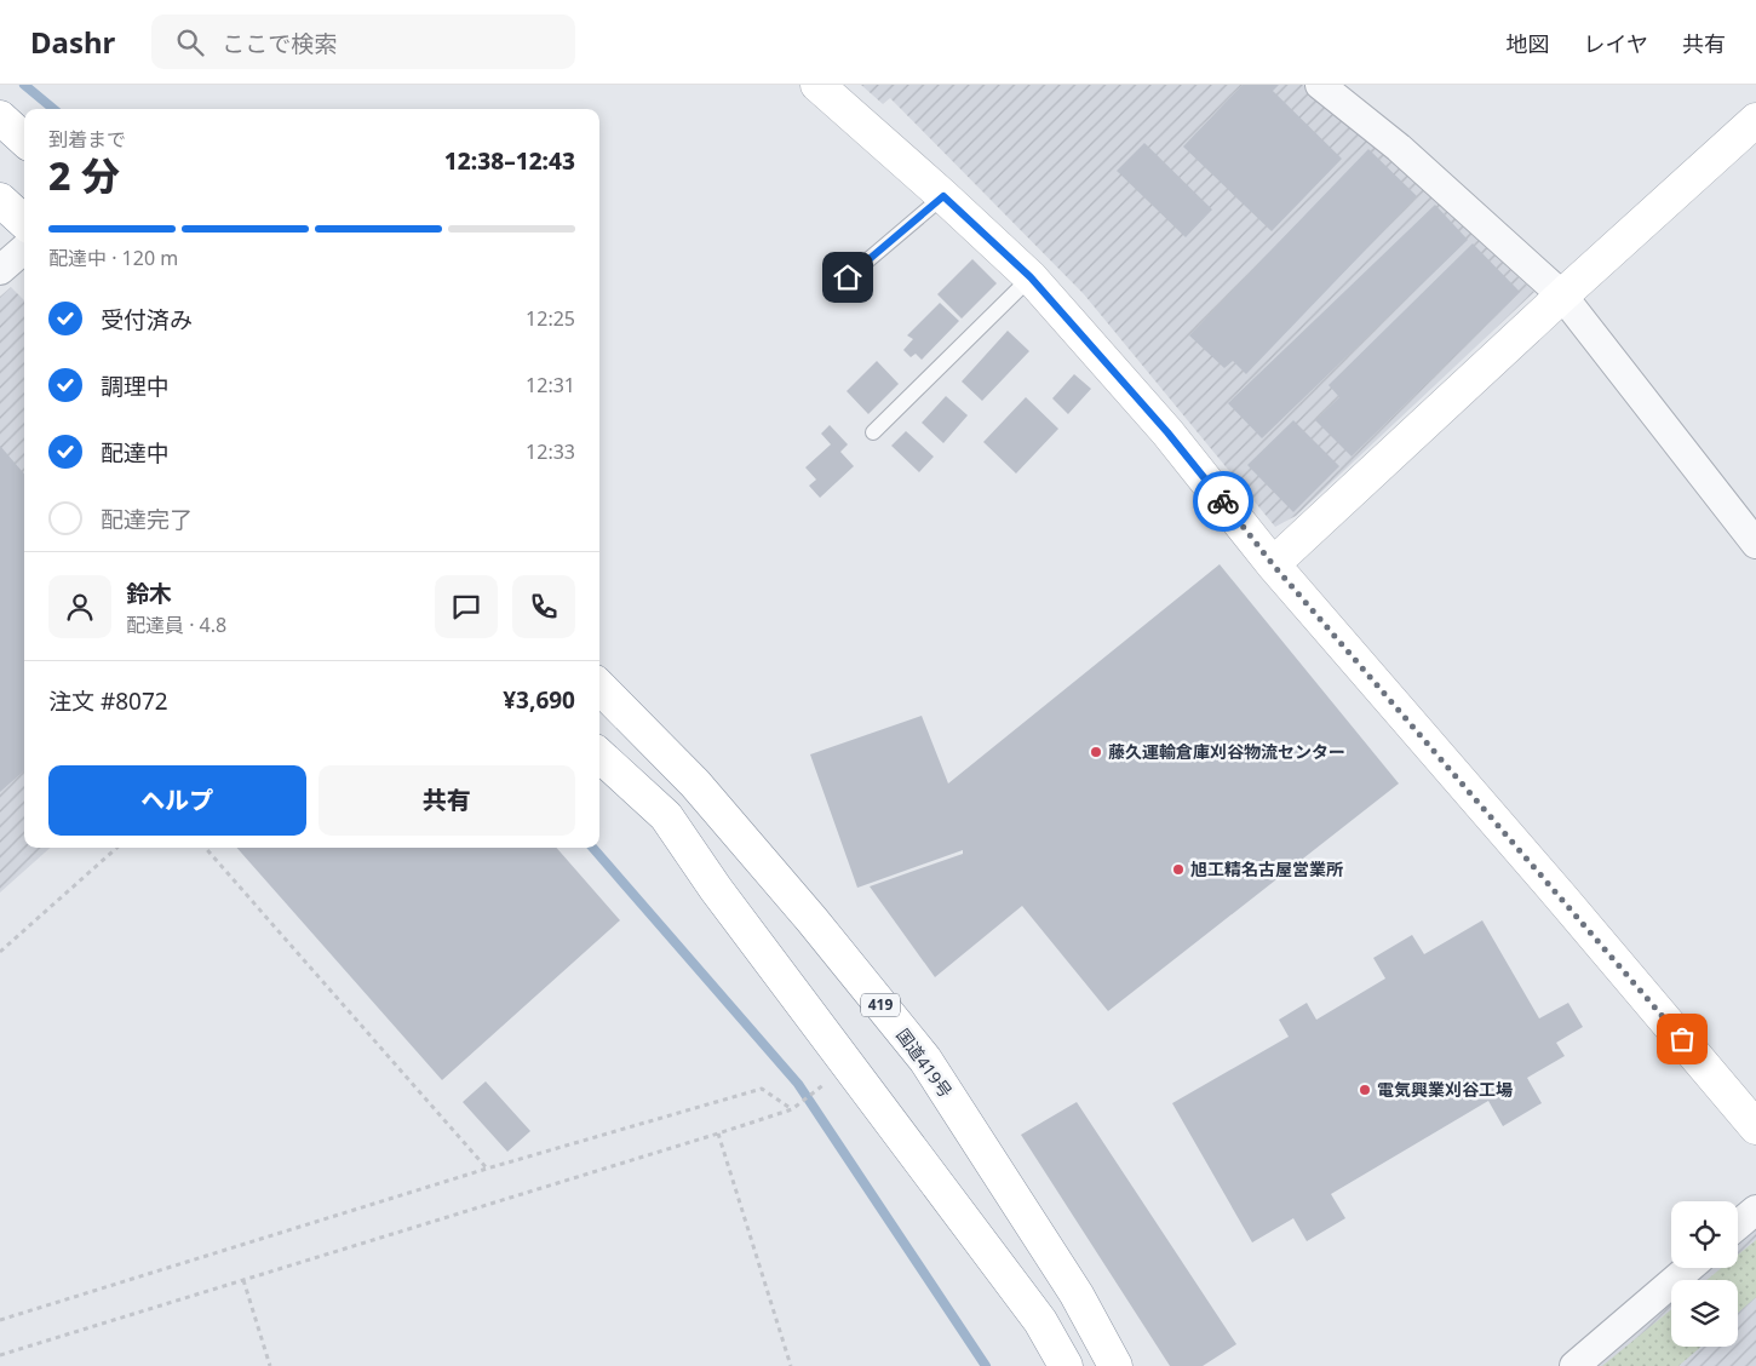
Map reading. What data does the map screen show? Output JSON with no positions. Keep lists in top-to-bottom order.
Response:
{
  "streets": {
    "main road": ["419", "国道419号"]
  },
  "places": ["藤久運輸倉庫刈谷物流センター", "旭工精名古屋営業所", "電気興業刈谷工場"],
  "page": {
    "header": "Dashr",
    "search": "ここで検索",
    "nav": ["地図", "レイヤ", "共有"],
    "heading": ["2 分", "到着まで", "12:38–12:43"],
    "panel": [
      "鈴木",
      "配達員 · 4.8",
      "注文 #8072",
      "¥3,690"
    ],
    "bar": "配達中 · 120 m",
    "list": [
      ["受付済み", "12:25"],
      ["調理中", "12:31"],
      ["配達中", "12:33"],
      "配達完了"
    ],
    "buttons": ["ヘルプ", "共有"]
  }
}
